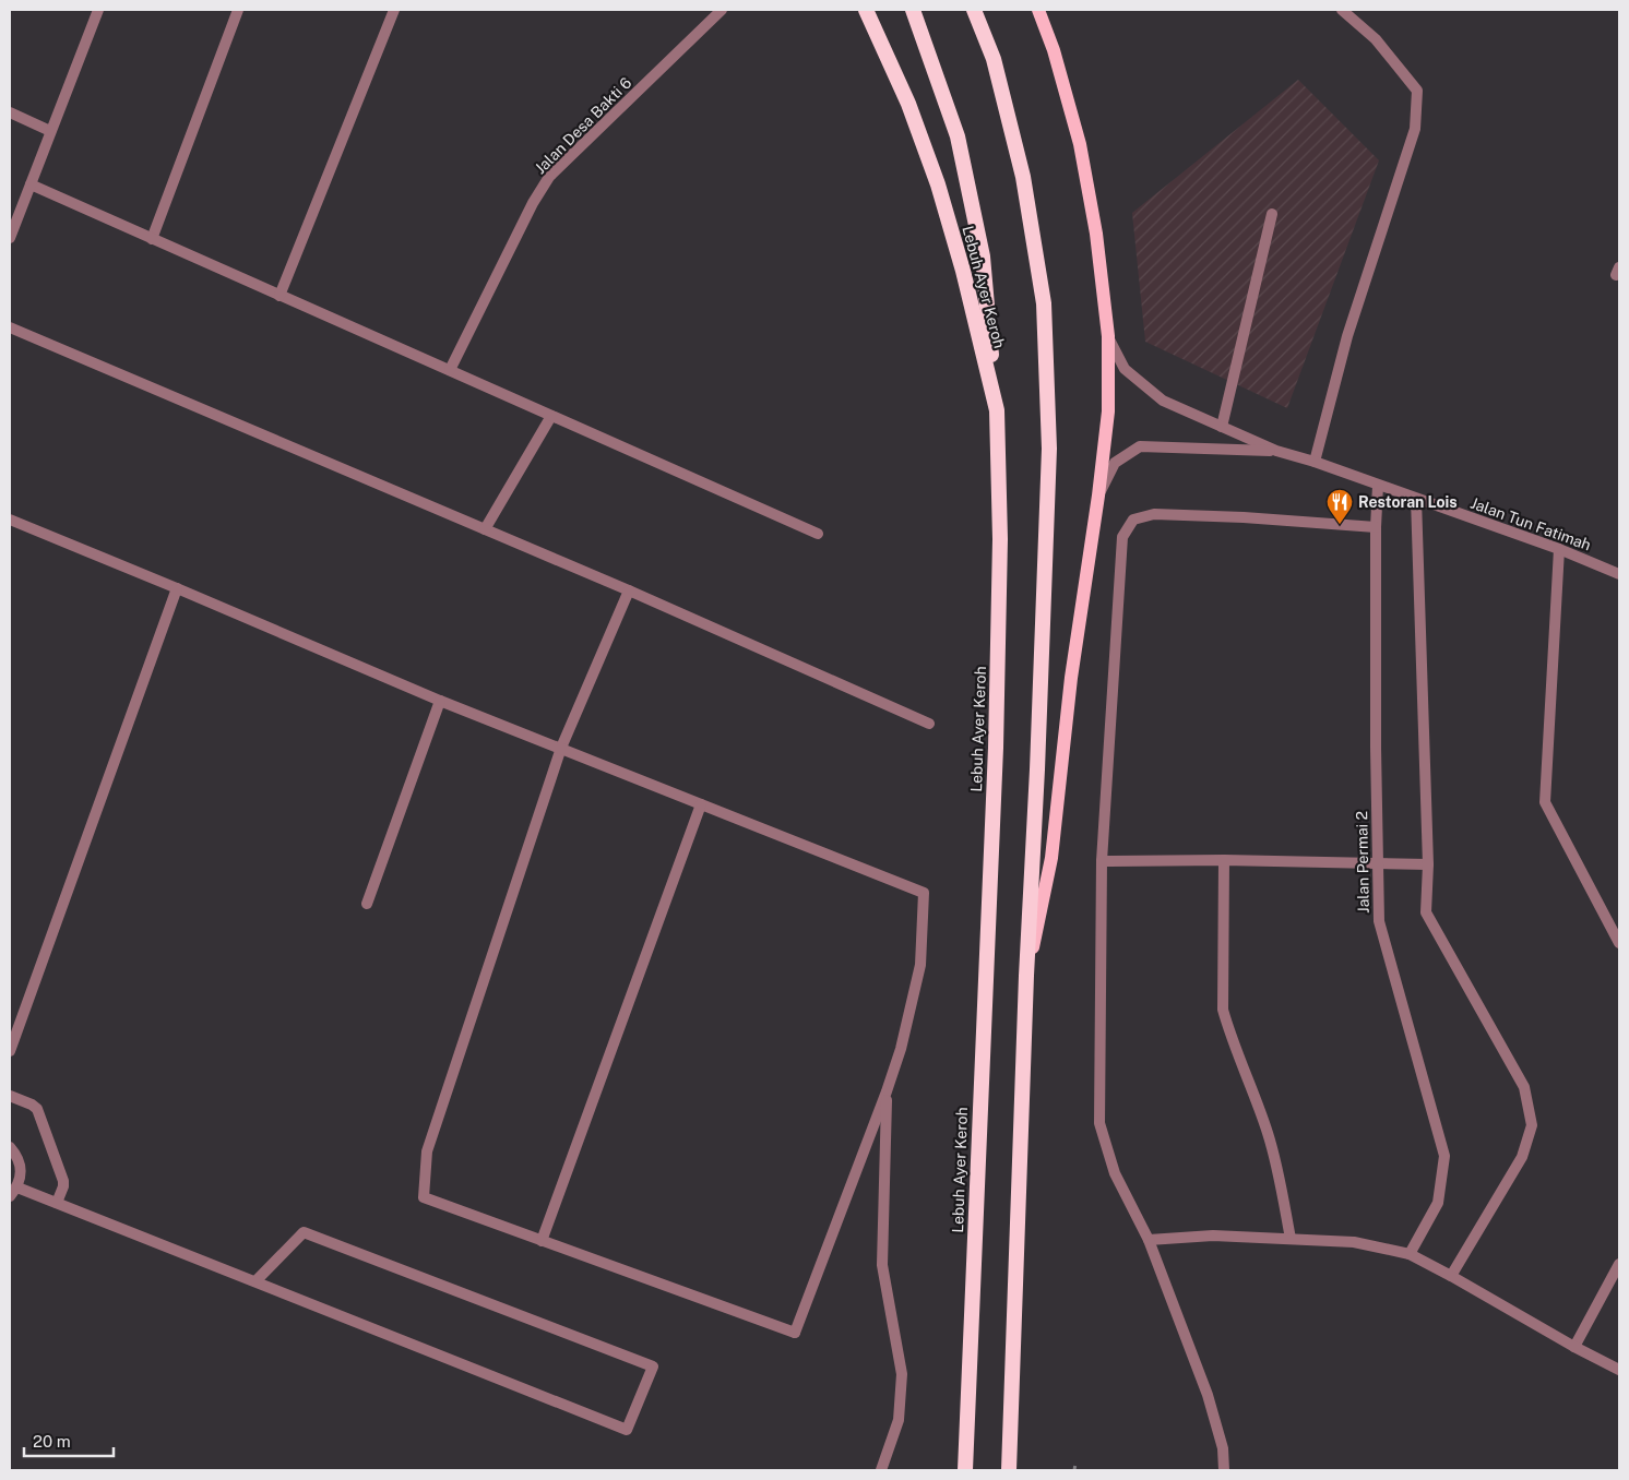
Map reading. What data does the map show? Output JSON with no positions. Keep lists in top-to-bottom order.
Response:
{
  "streets": {
    "highway": ["Lebuh Ayer Keroh"],
    "street": ["Jalan Desa Bakti 6", "Jalan Tun Fatimah", "Jalan Permai 2"]
  },
  "crossings": [
    ["Jalan Tun Fatimah", "Jalan Permai 2"]
  ],
  "places": {
    "restaurant": ["Restoran Lois"]
  },
  "scale_bar": "20 m"
}
